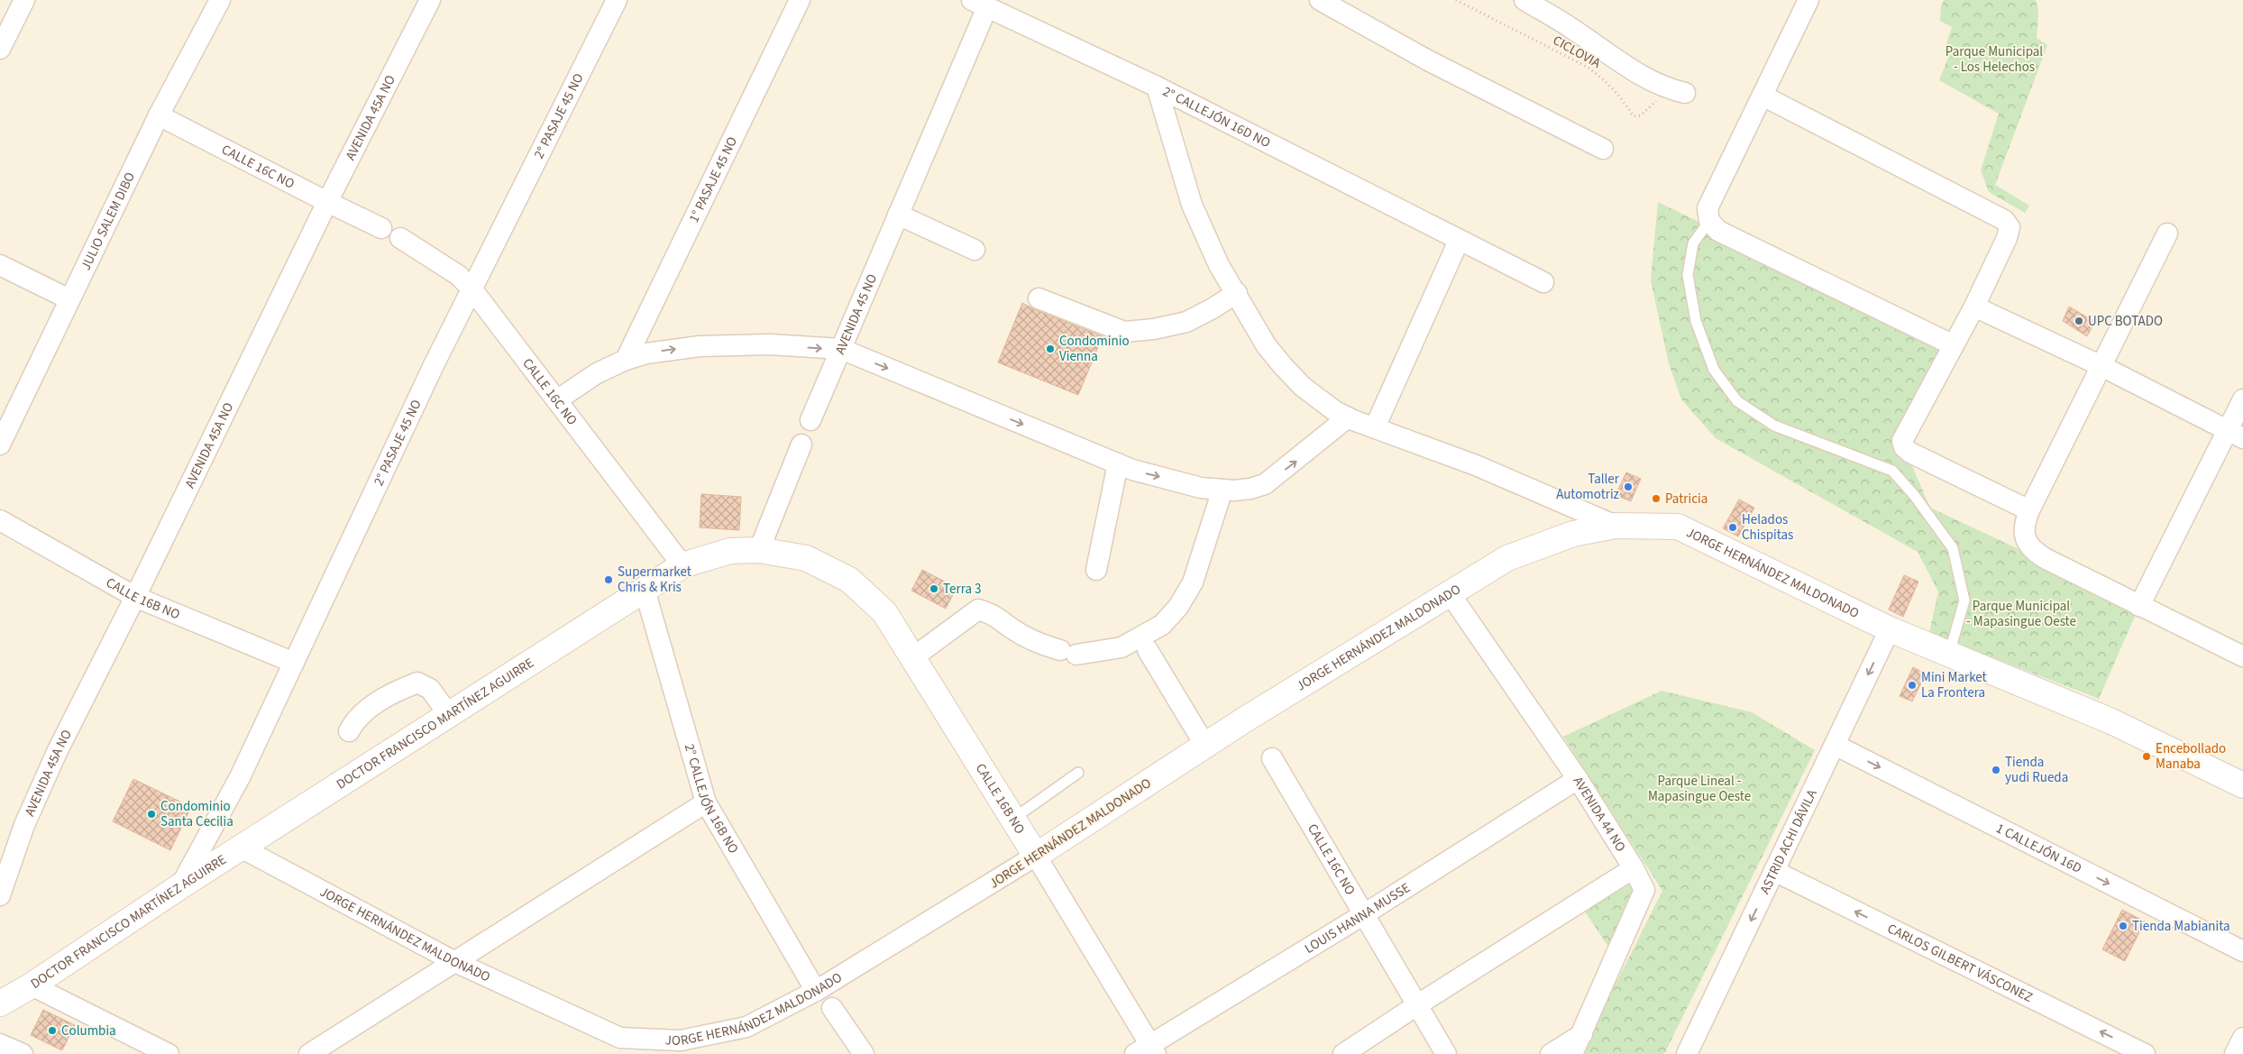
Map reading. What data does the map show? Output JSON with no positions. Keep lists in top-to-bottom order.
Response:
{
  "streets": {
    "street": [
      "2° PASAJE 45 NO",
      "AVENIDA 45A NO",
      "2° CALLEJÓN 16D NO",
      "CALLE 16C NO",
      "1° PASAJE 45 NO",
      "JULIO SALEM DIBO",
      "AVENIDA 45 NO",
      "JORGE HERNÁNDEZ MALDONADO",
      "CALLE 16B NO",
      "DOCTOR FRANCISCO MARTÍNEZ AGUIRRE",
      "2° CALLEJÓN 16B NO",
      "AVENIDA 44 NO",
      "ASTRID ACHI DÁVILA",
      "1 CALLEJÓN 16D",
      "LOUIS HANNA MUSSE",
      "CARLOS GILBERT VÁSCONEZ"
    ],
    "path": ["CICLOVIA"]
  },
  "crossings": [
    ["2° PASAJE 45 NO", "CALLE 16C NO"],
    ["2° PASAJE 45 NO", "CALLE 16B NO"],
    ["2° PASAJE 45 NO", "DOCTOR FRANCISCO MARTÍNEZ AGUIRRE"],
    ["AVENIDA 45A NO", "CALLE 16C NO"],
    ["AVENIDA 45A NO", "CALLE 16B NO"],
    ["2° CALLEJÓN 16D NO", "AVENIDA 45 NO"],
    ["CALLE 16C NO", "JULIO SALEM DIBO"],
    ["CALLE 16C NO", "AVENIDA 45 NO"],
    ["CALLE 16C NO", "DOCTOR FRANCISCO MARTÍNEZ AGUIRRE"],
    ["CALLE 16C NO", "LOUIS HANNA MUSSE"],
    ["1° PASAJE 45 NO", "AVENIDA 45 NO"],
    ["JORGE HERNÁNDEZ MALDONADO", "CALLE 16B NO"],
    ["JORGE HERNÁNDEZ MALDONADO", "DOCTOR FRANCISCO MARTÍNEZ AGUIRRE"],
    ["JORGE HERNÁNDEZ MALDONADO", "2° CALLEJÓN 16B NO"],
    ["JORGE HERNÁNDEZ MALDONADO", "AVENIDA 44 NO"],
    ["JORGE HERNÁNDEZ MALDONADO", "ASTRID ACHI DÁVILA"],
    ["CALLE 16B NO", "DOCTOR FRANCISCO MARTÍNEZ AGUIRRE"],
    ["CALLE 16B NO", "LOUIS HANNA MUSSE"],
    ["DOCTOR FRANCISCO MARTÍNEZ AGUIRRE", "2° CALLEJÓN 16B NO"],
    ["AVENIDA 44 NO", "LOUIS HANNA MUSSE"],
    ["ASTRID ACHI DÁVILA", "1 CALLEJÓN 16D"],
    ["ASTRID ACHI DÁVILA", "CARLOS GILBERT VÁSCONEZ"]
  ],
  "one_way": ["ASTRID ACHI DÁVILA", "1 CALLEJÓN 16D", "CARLOS GILBERT VÁSCONEZ"],
  "parks": ["Parque Municipal - Los Helechos", "Parque Municipal - Mapasingue Oeste", "Parque Lineal - Mapasingue Oeste"],
  "places": [
    "UPC BOTADO",
    "Condominio Vienna",
    "Taller Automotriz",
    "Patricia",
    "Helados Chispitas",
    "Supermarket Chris & Kris",
    "Terra 3",
    "Mini Market La Frontera",
    "Encebollado Manaba",
    "Tienda yudi Rueda",
    "Condominio Santa Cecilia",
    "Tienda Mabianita",
    "Columbia"
  ]
}
